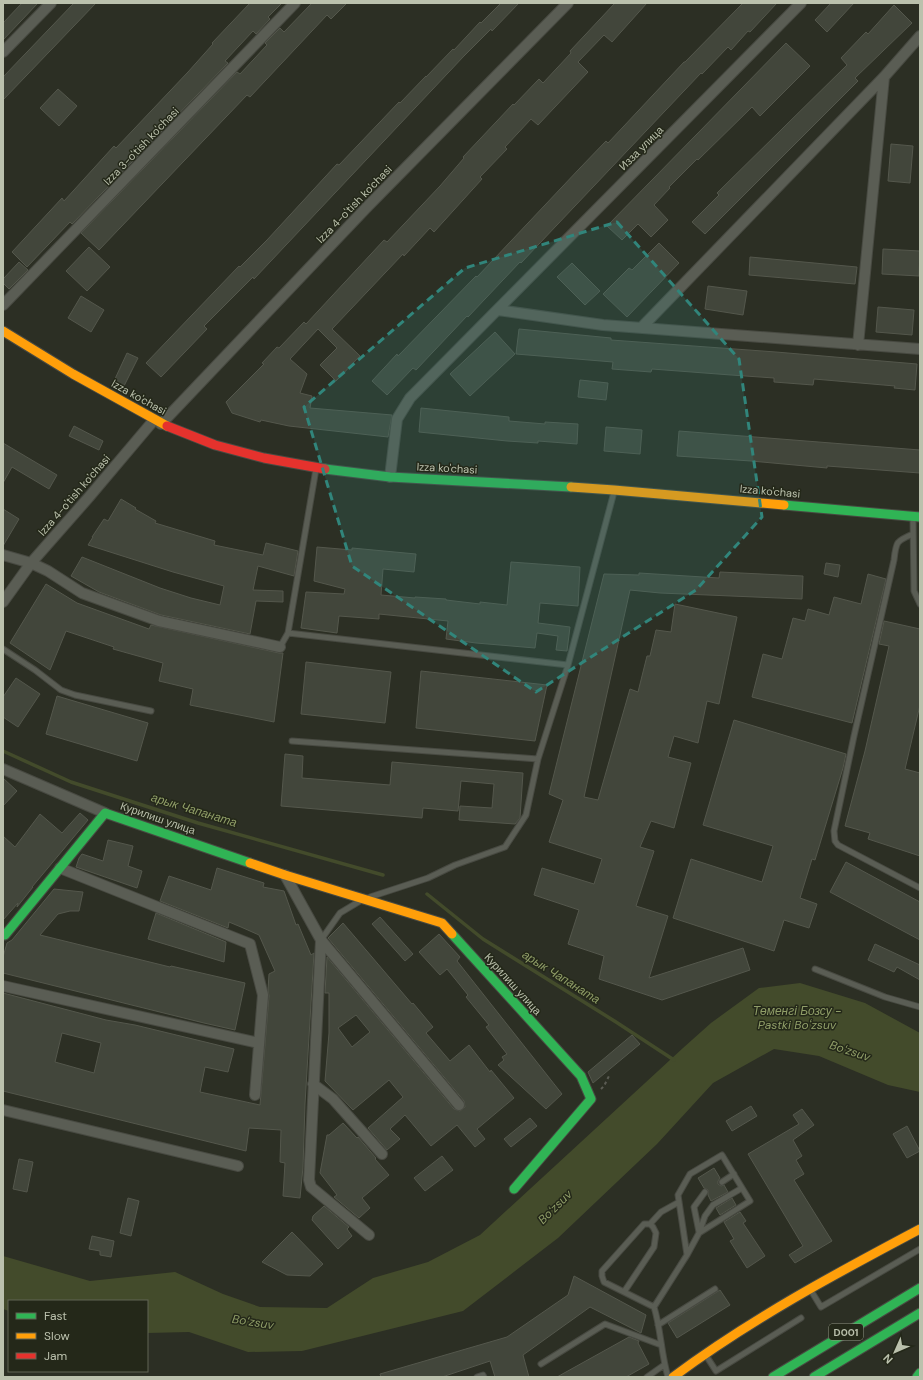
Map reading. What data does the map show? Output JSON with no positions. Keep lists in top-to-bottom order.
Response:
{
  "streets": {
    "main road": ["Izza ko'chasi", "Курилиш улица", "D001"],
    "street": ["Izza 3-o'tish ko'chasi", "Изза улица", "Izza 4-o'tish ko'chasi"]
  },
  "crossings": [
    ["Изза улица", "Izza ko'chasi"],
    ["Izza 4-o'tish ko'chasi", "Izza ko'chasi"]
  ],
  "water": ["арык Чапаната", "Төменгі Бозсу - Pastki Boʻzsuv", "Boʻzsuv"],
  "legend": ["Fast", "Slow", "Jam"],
  "north": "bottom left"
}
